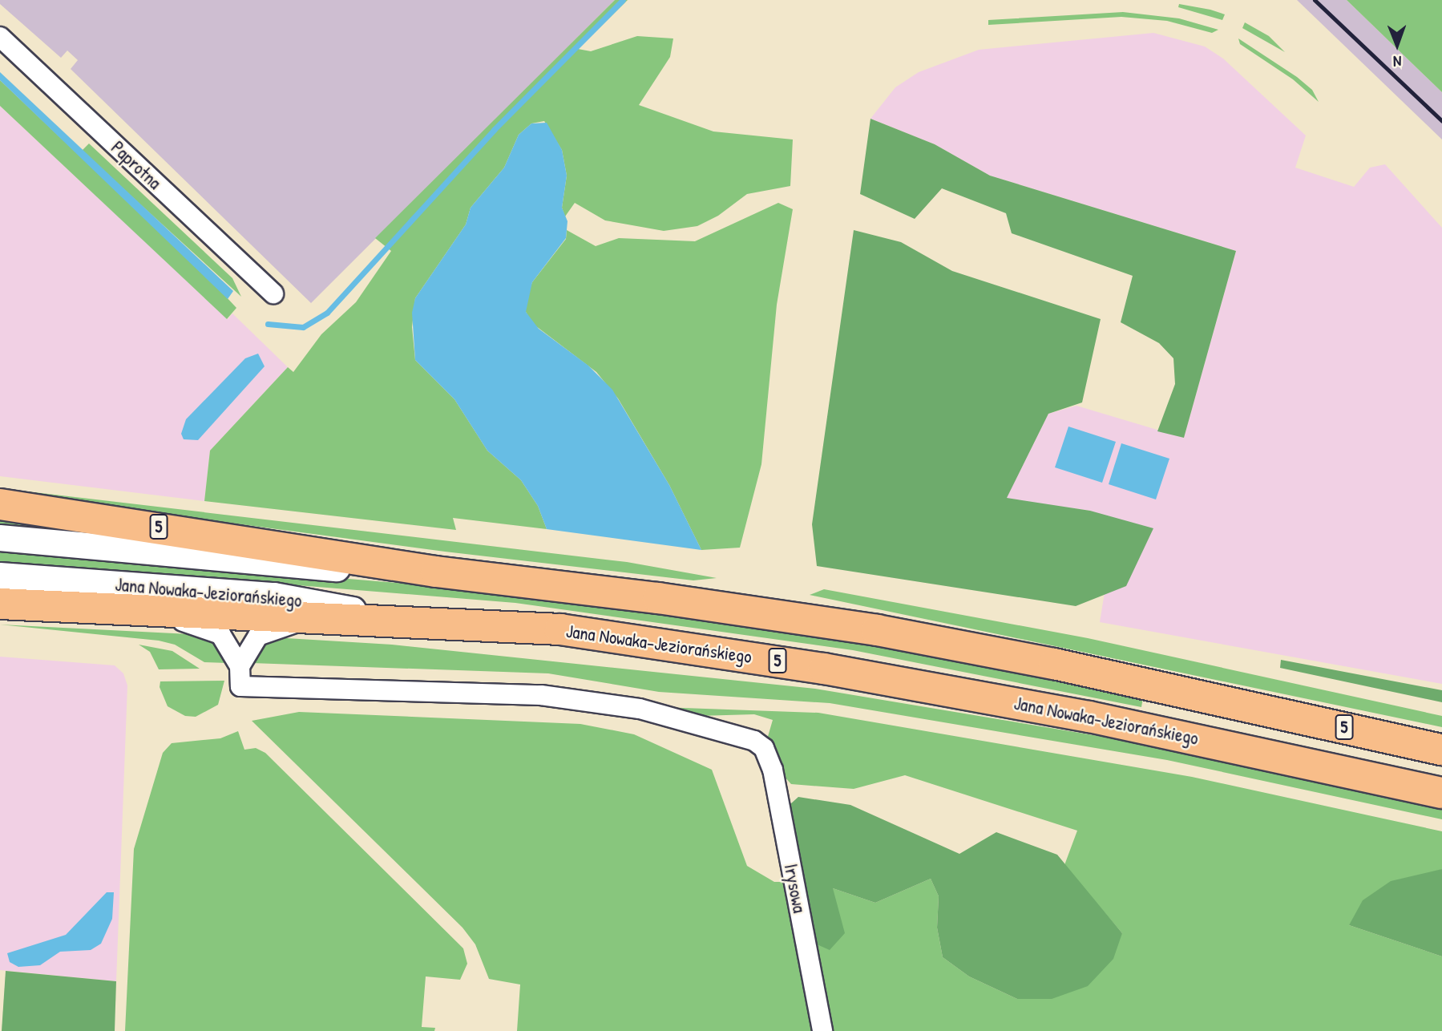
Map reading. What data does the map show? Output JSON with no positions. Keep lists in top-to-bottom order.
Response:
{
  "streets": {
    "main road": ["5", "Jana Nowaka-Jeziorańskiego"],
    "street": ["Paprotna", "Irysowa"]
  },
  "crossings": [
    ["5", "Jana Nowaka-Jeziorańskiego"]
  ],
  "north": "bottom"
}
